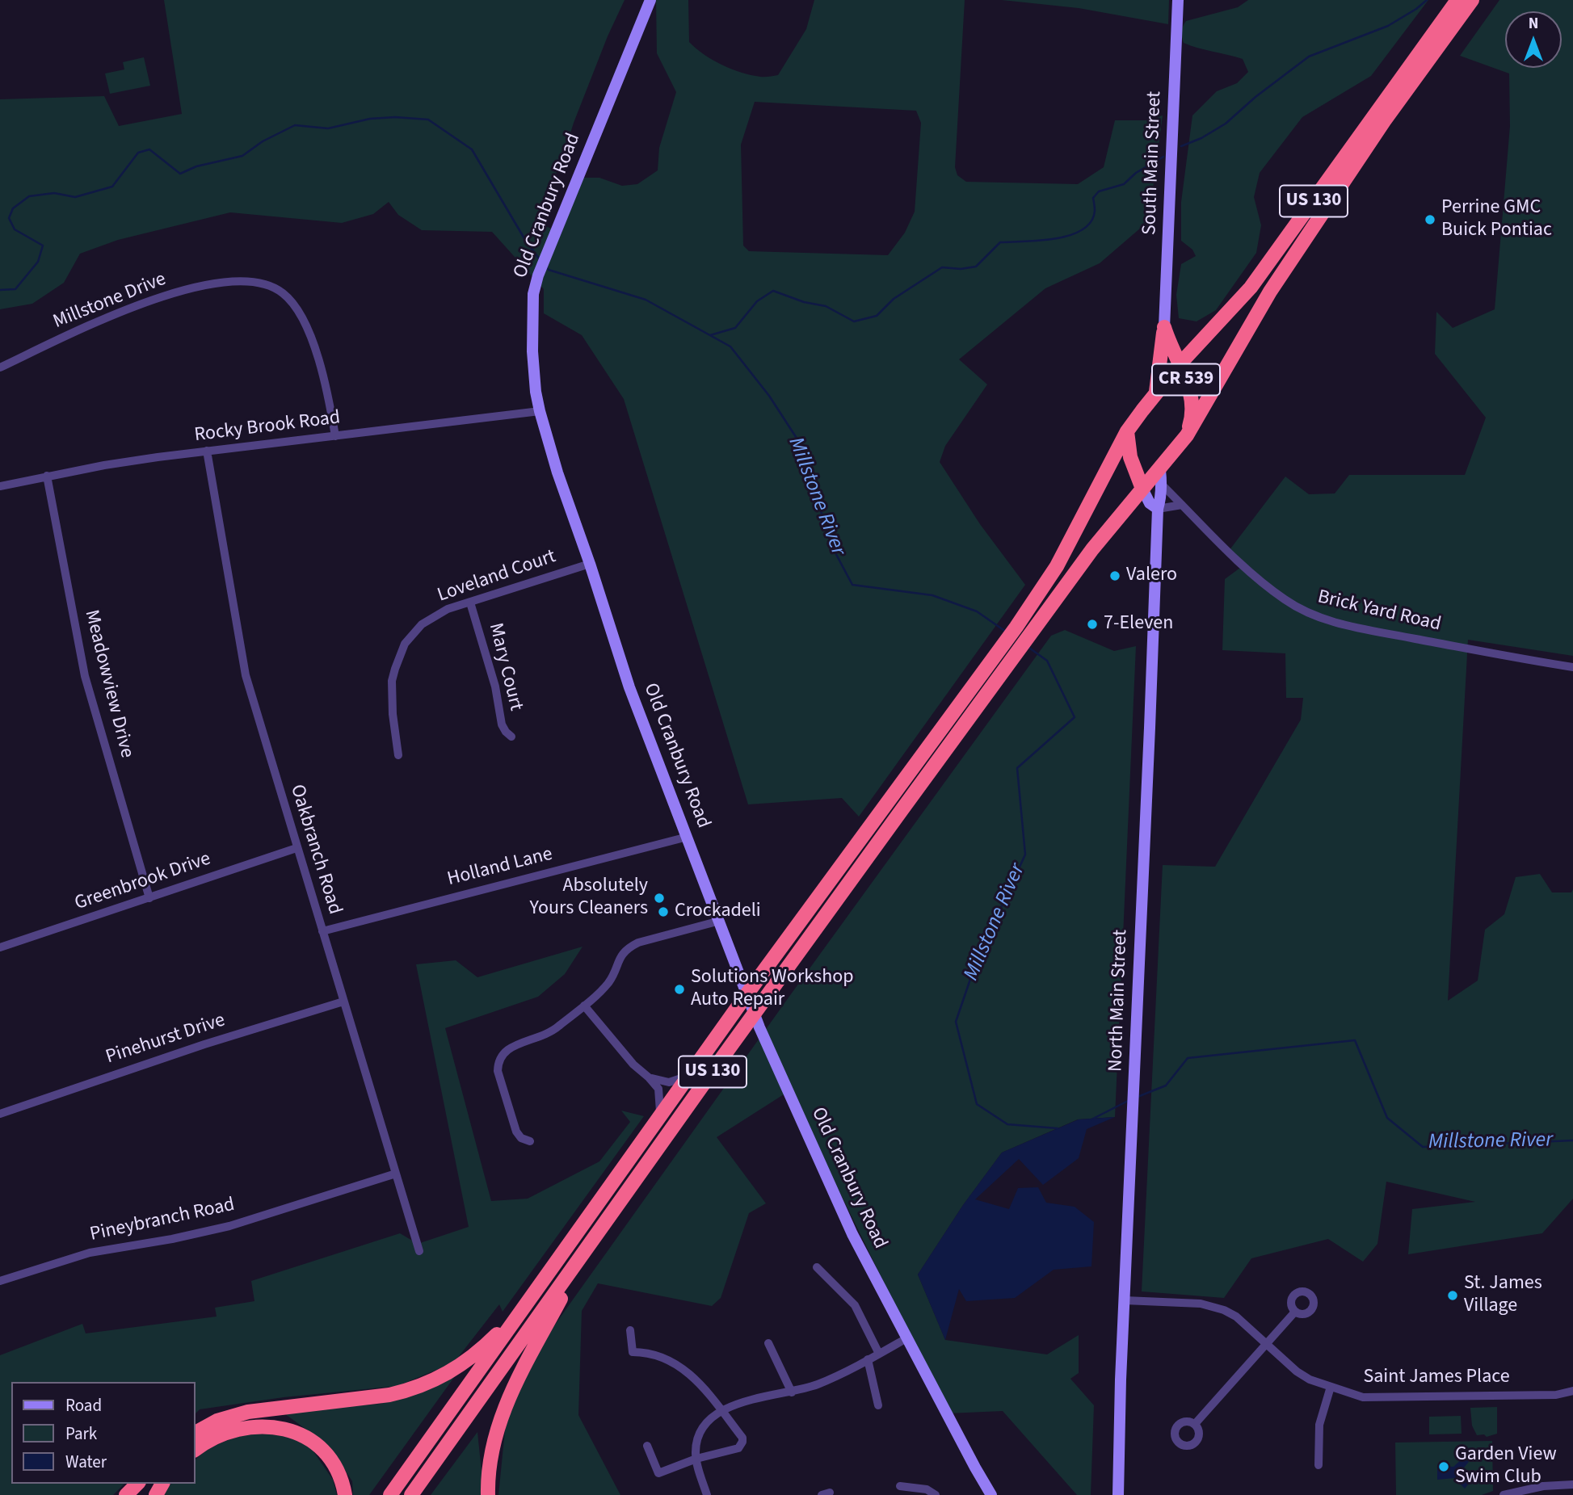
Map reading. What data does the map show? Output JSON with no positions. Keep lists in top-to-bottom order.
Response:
{
  "streets": {
    "highway": ["US 130", "CR 539"],
    "street": [
      "South Main Street",
      "Old Cranbury Road",
      "Millstone Drive",
      "Rocky Brook Road",
      "Loveland Court",
      "Brick Yard Road",
      "Mary Court",
      "Meadowview Drive",
      "Oakbranch Road",
      "Holland Lane",
      "Greenbrook Drive",
      "North Main Street",
      "Pinehurst Drive",
      "Pineybranch Road",
      "Saint James Place"
    ]
  },
  "crossings": [
    ["South Main Street", "CR 539"],
    ["US 130", "Old Cranbury Road"],
    ["US 130", "CR 539"],
    ["US 130", "North Main Street"],
    ["Old Cranbury Road", "Rocky Brook Road"],
    ["Old Cranbury Road", "Loveland Court"],
    ["Old Cranbury Road", "Holland Lane"],
    ["Millstone Drive", "Rocky Brook Road"],
    ["Rocky Brook Road", "Meadowview Drive"],
    ["Rocky Brook Road", "Oakbranch Road"],
    ["Loveland Court", "Mary Court"],
    ["Brick Yard Road", "North Main Street"],
    ["Meadowview Drive", "Greenbrook Drive"],
    ["Oakbranch Road", "Holland Lane"],
    ["Oakbranch Road", "Greenbrook Drive"],
    ["Oakbranch Road", "Pinehurst Drive"],
    ["Oakbranch Road", "Pineybranch Road"],
    ["North Main Street", "Saint James Place"]
  ],
  "water": ["Millstone River"],
  "places": [
    "Perrine GMC Buick Pontiac",
    "Valero",
    "7-Eleven",
    "Absolutely Yours Cleaners",
    "Crockadeli",
    "Solutions Workshop Auto Repair",
    "St. James Village",
    "Garden View Swim Club"
  ],
  "legend": ["Road", "Park", "Water"],
  "north": "top"
}
